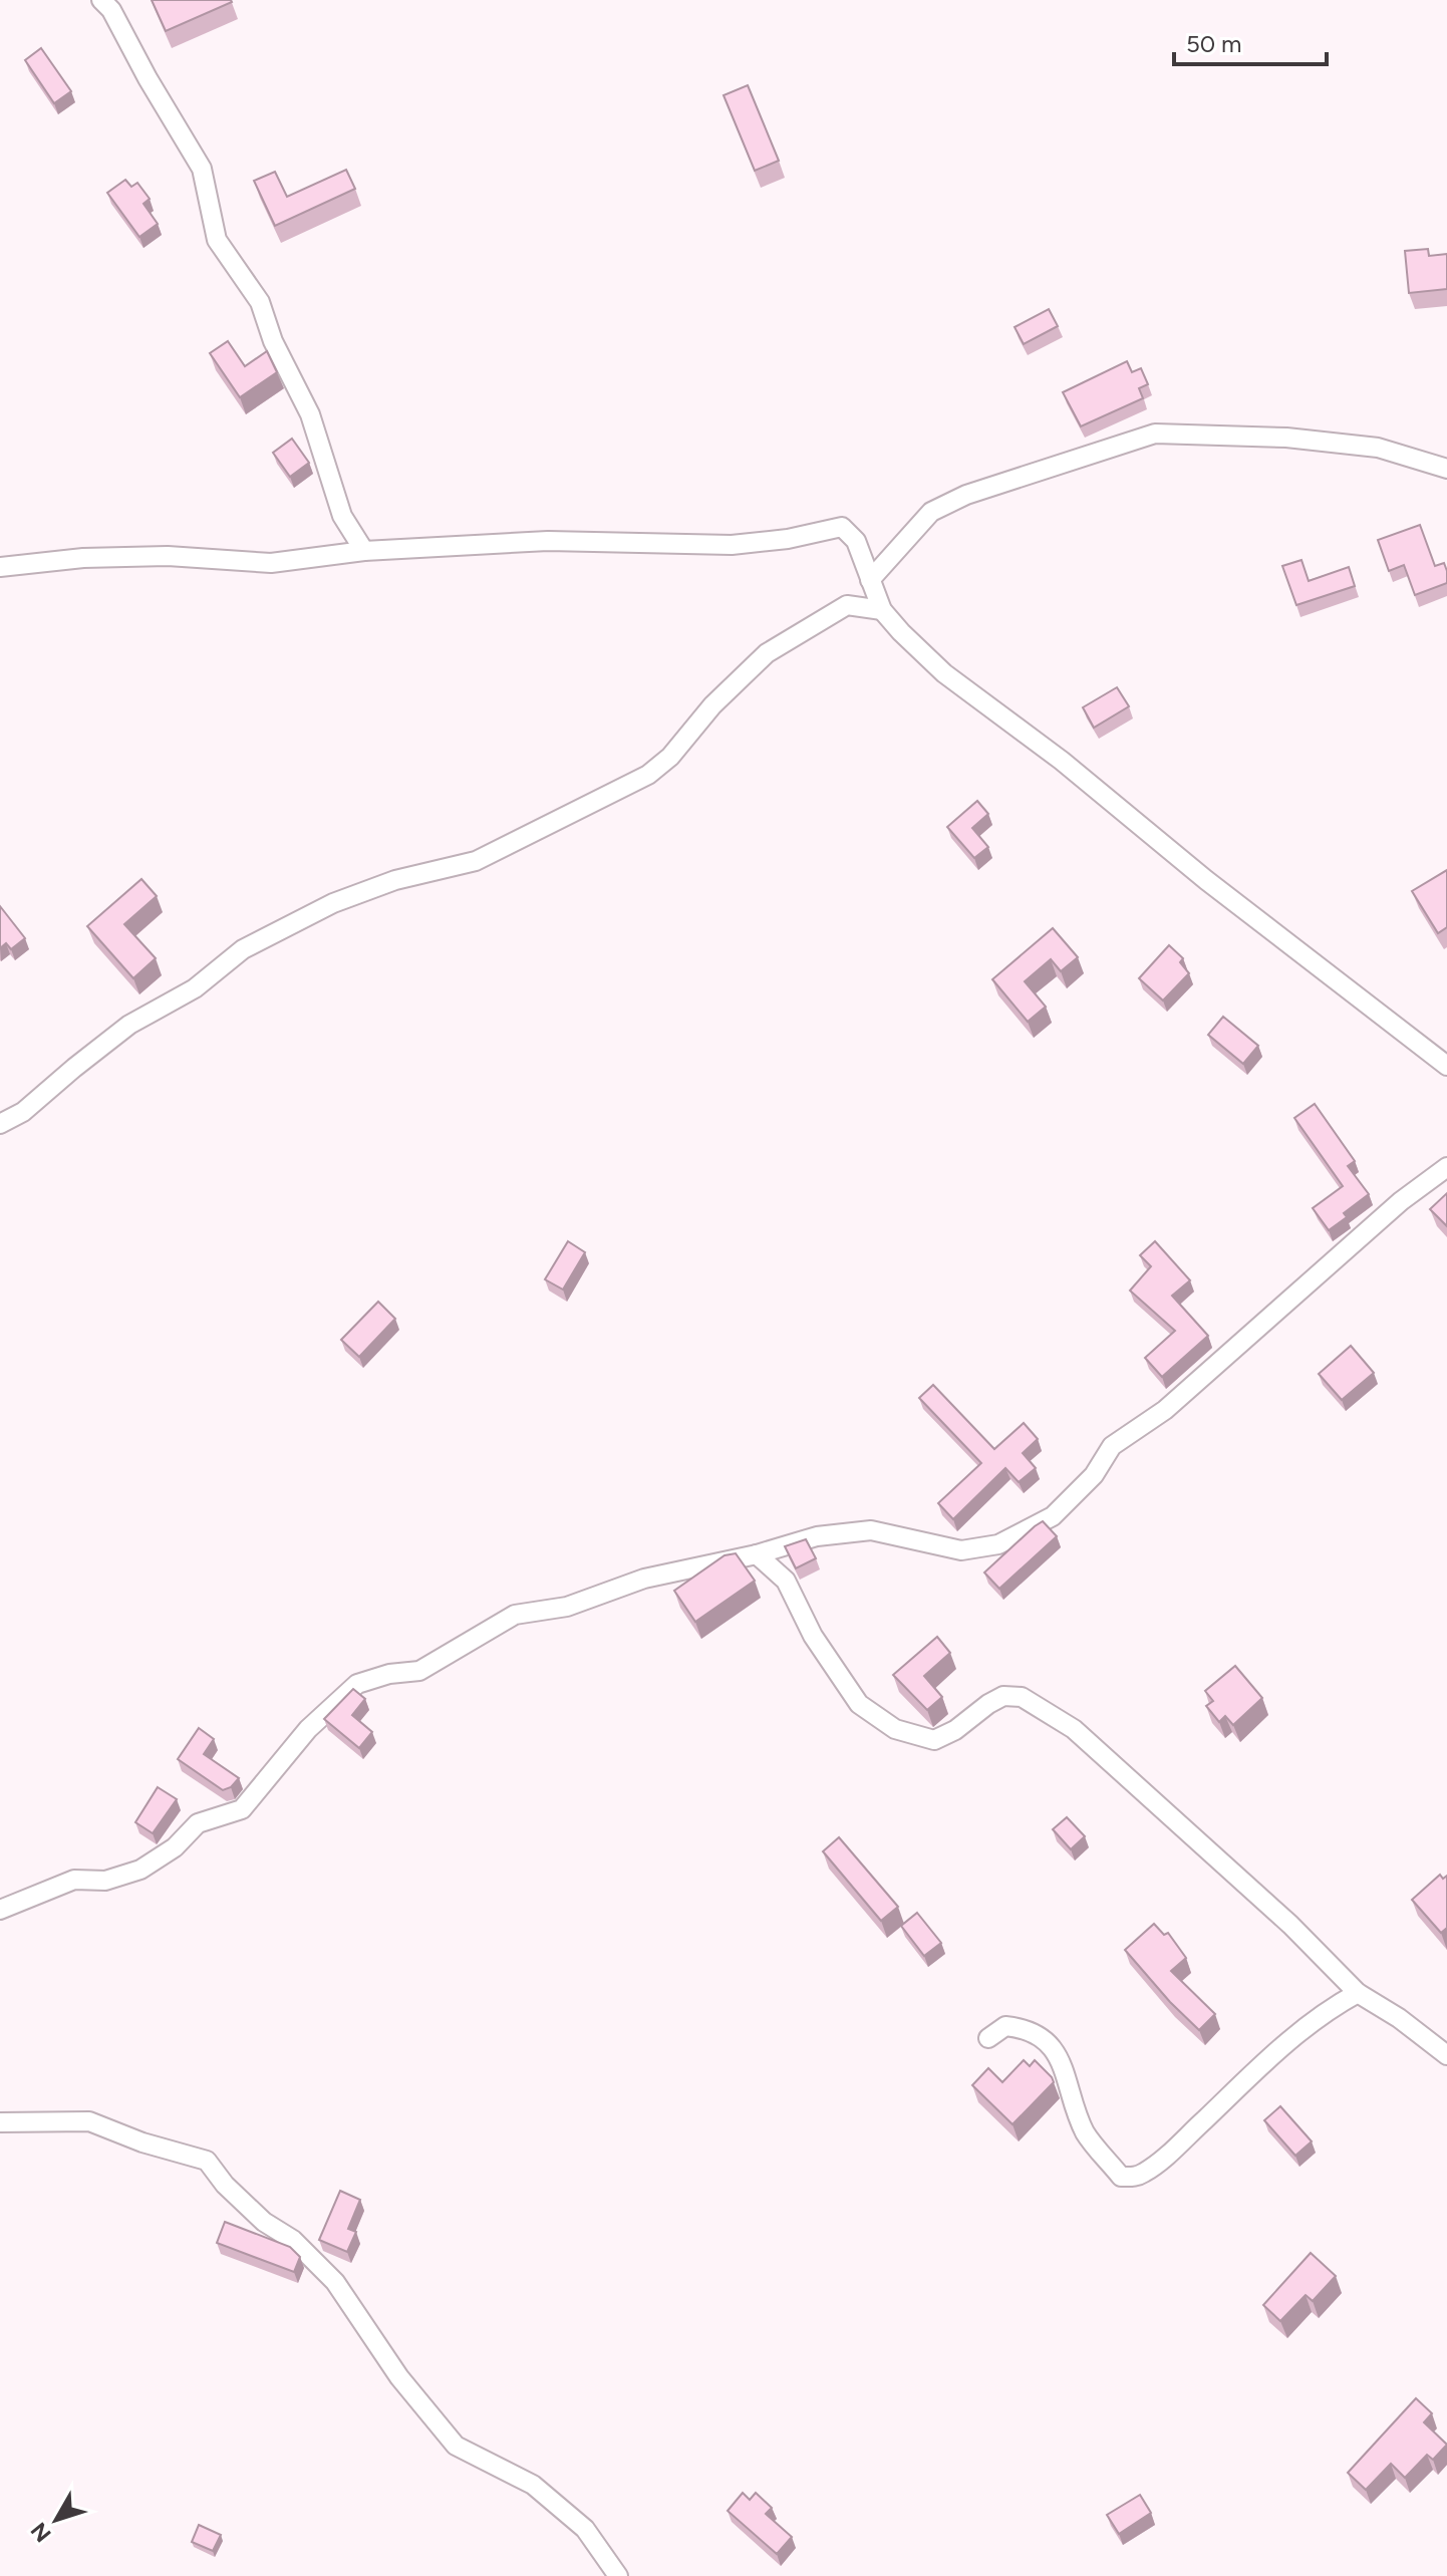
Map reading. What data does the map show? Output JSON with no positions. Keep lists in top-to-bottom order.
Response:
{
  "scale_bar": "50 m",
  "north": "bottom left"
}
